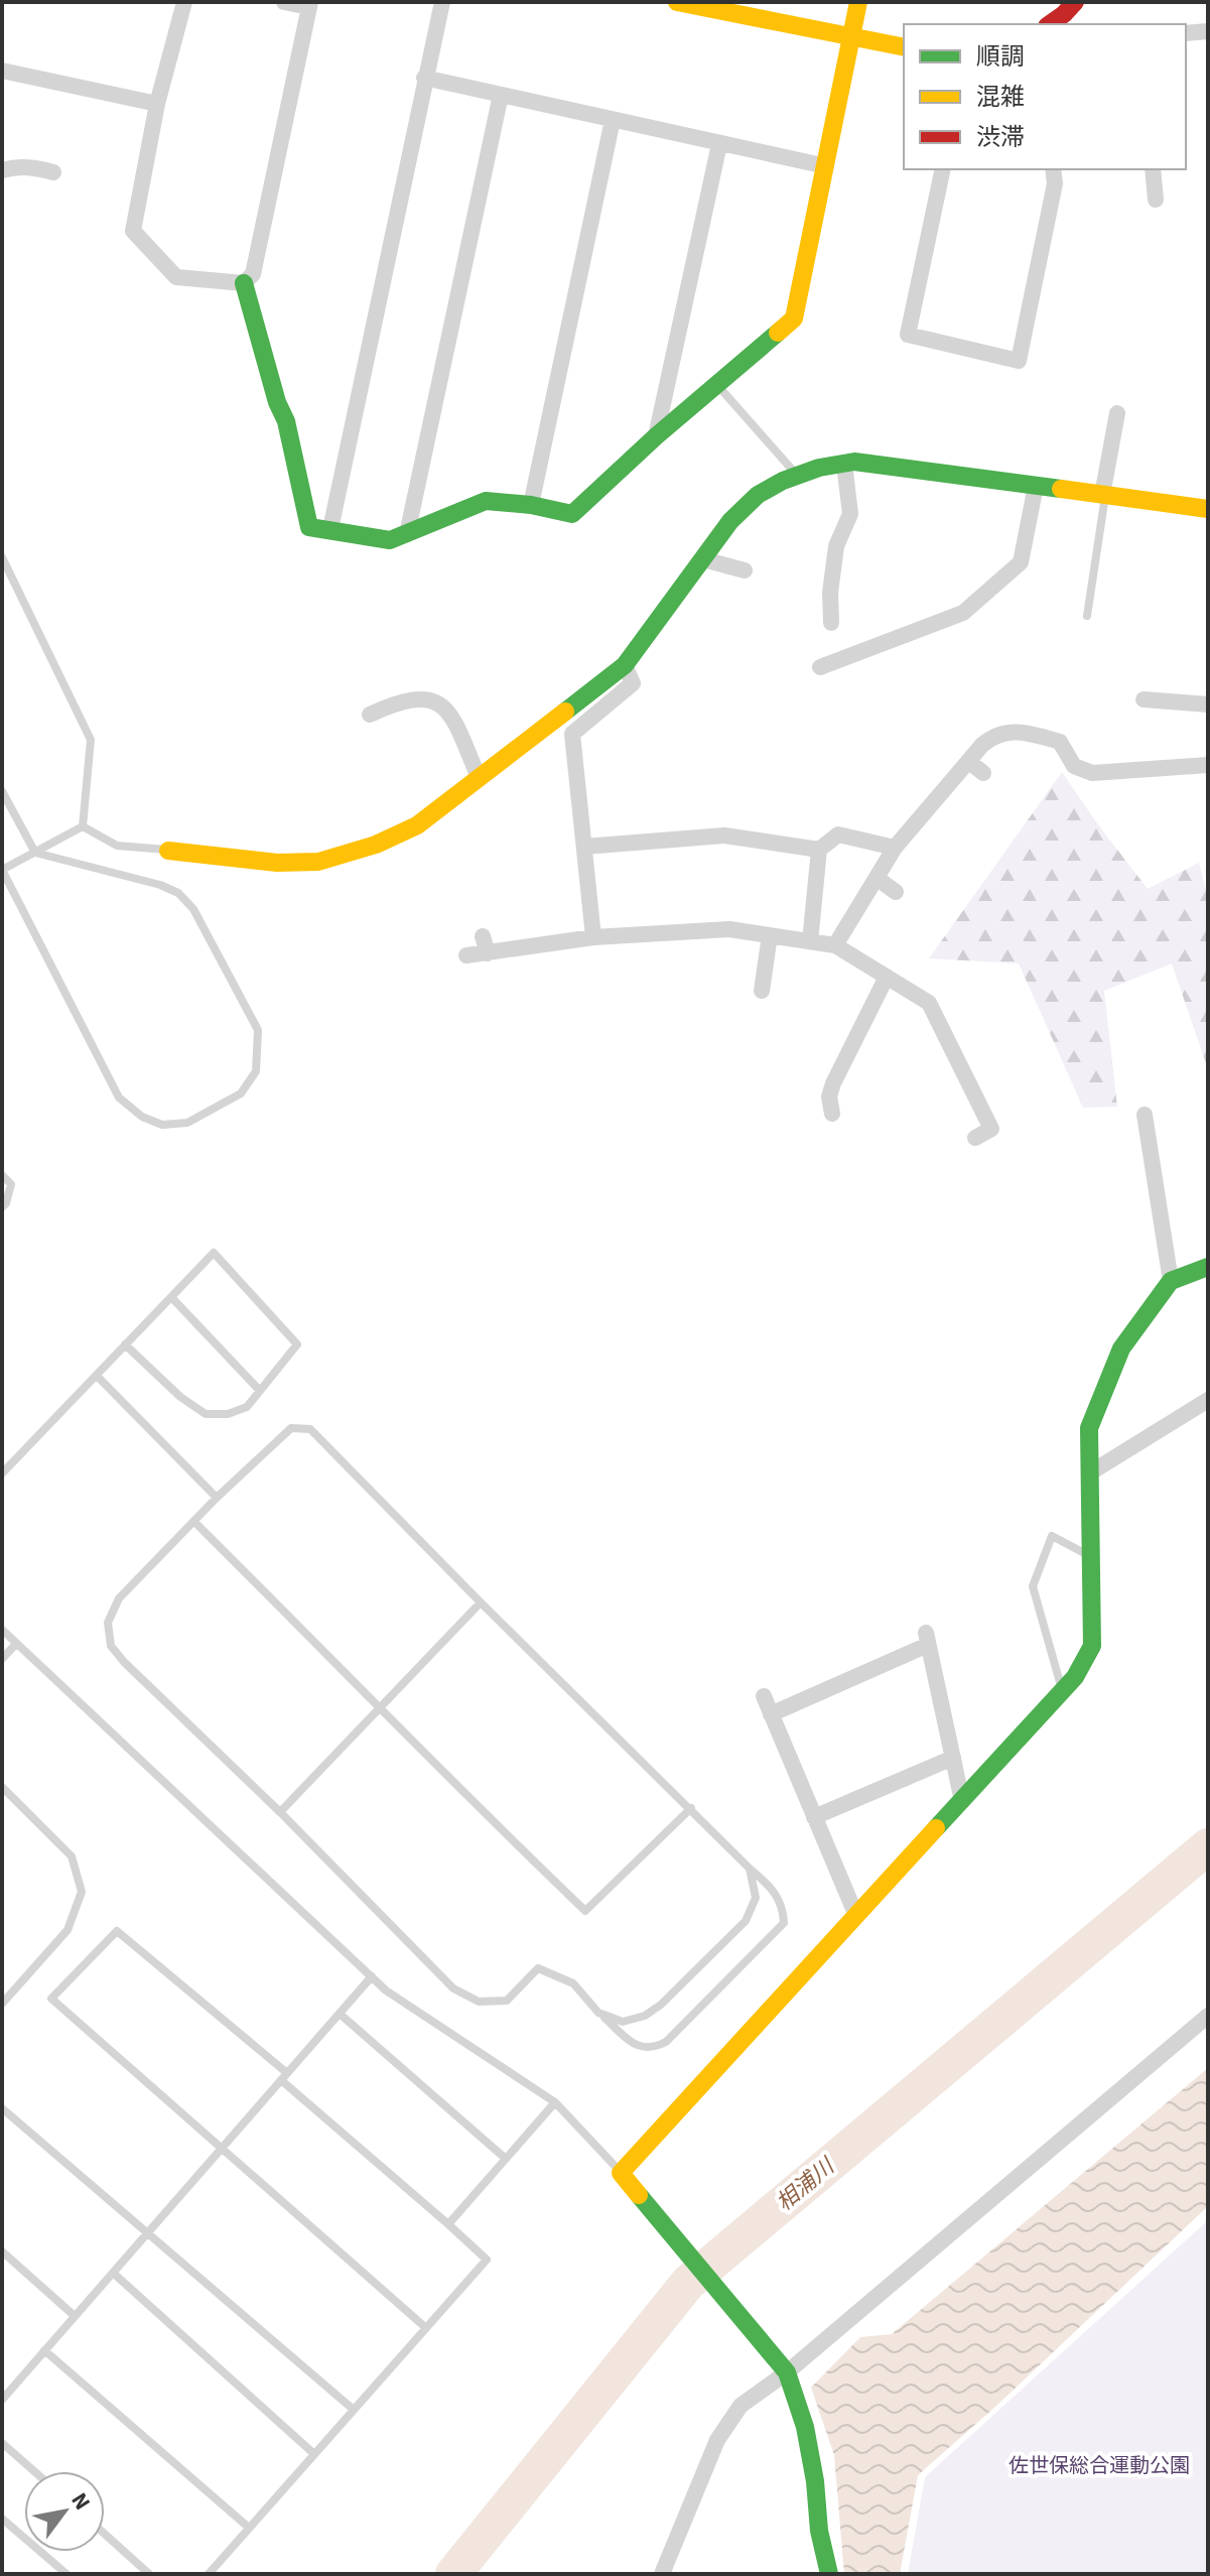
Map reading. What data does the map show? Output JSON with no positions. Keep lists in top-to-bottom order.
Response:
{
  "water": ["相浦川"],
  "parks": ["佐世保総合運動公園"],
  "legend": ["順調", "混雑", "渋滞"],
  "north": "top right"
}
